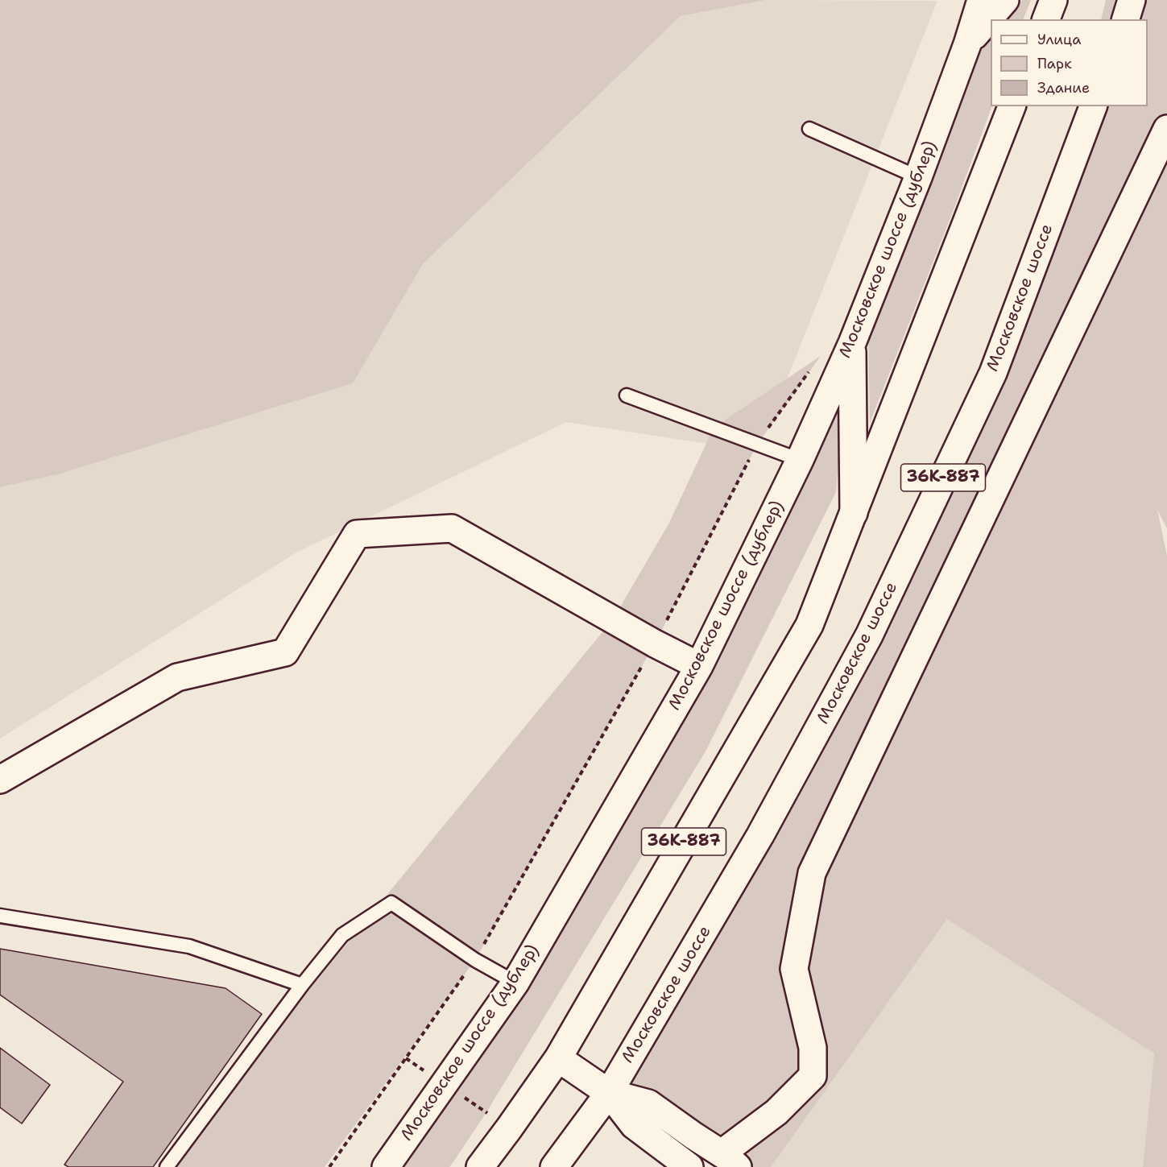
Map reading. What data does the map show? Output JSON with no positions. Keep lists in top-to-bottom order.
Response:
{
  "streets": {
    "street": ["Московское шоссе (дублер)", "Московское шоссе", "36К-887"]
  },
  "legend": ["Улица", "Парк", "Здание"]
}
